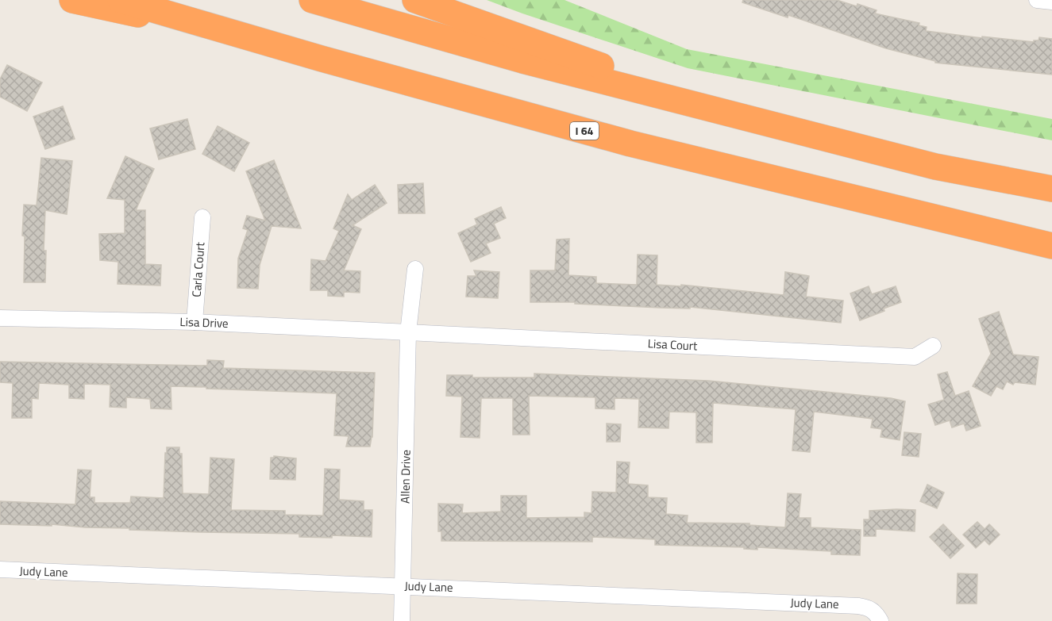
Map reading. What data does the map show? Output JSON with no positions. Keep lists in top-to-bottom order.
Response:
{
  "streets": {
    "highway": ["I 64"],
    "street": [
      "Carla Court",
      "Lisa Drive",
      "Lisa Court",
      "Allen Drive",
      "Judy Lane"
    ]
  },
  "crossings": [
    ["Carla Court", "Lisa Drive"],
    ["Lisa Drive", "Lisa Court"],
    ["Lisa Drive", "Allen Drive"],
    ["Lisa Court", "Allen Drive"],
    ["Allen Drive", "Judy Lane"]
  ]
}
